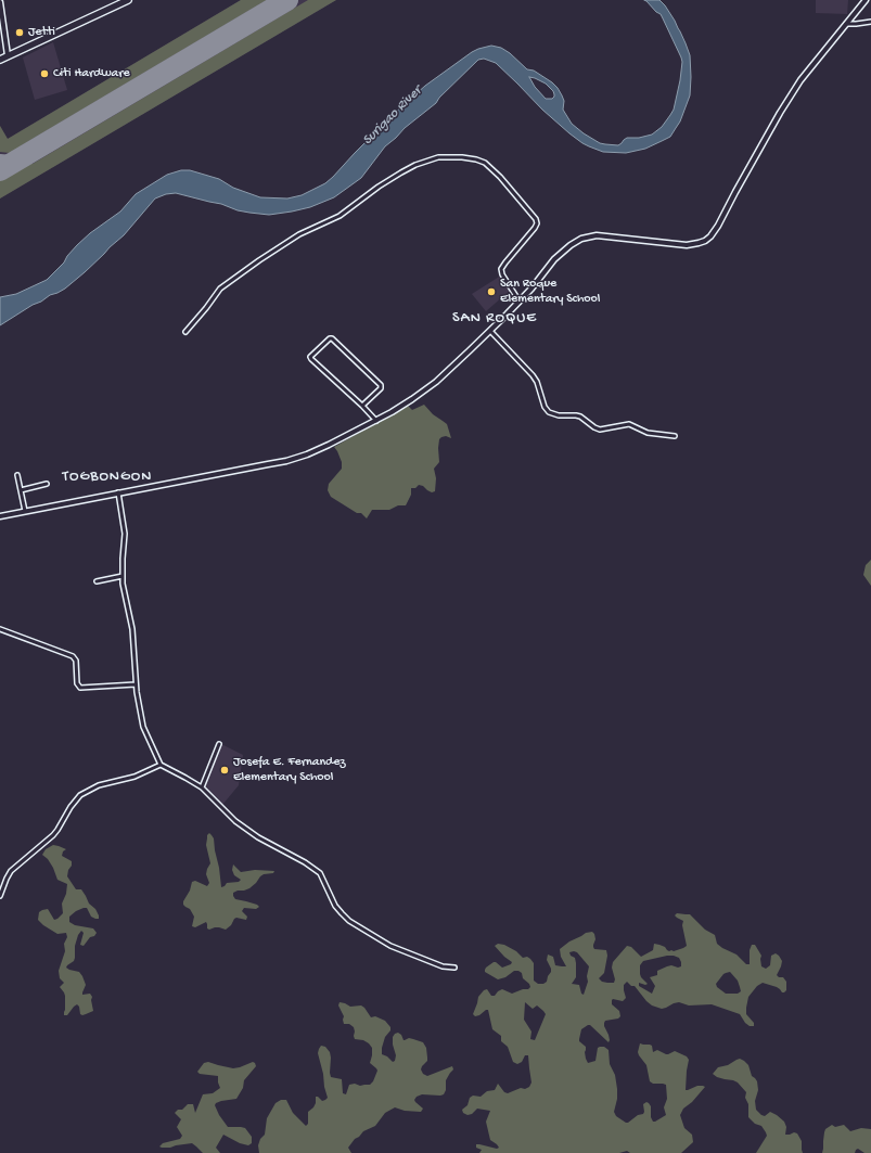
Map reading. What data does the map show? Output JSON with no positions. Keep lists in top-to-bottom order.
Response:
{
  "districts": ["SAN ROQUE", "TOGBONGON"],
  "water": ["Surigao River"],
  "places": [
    "Jetti",
    "Citi Hardware",
    "San Roque Elementary School",
    "Josefa E. Fernandez Elementary School"
  ]
}
